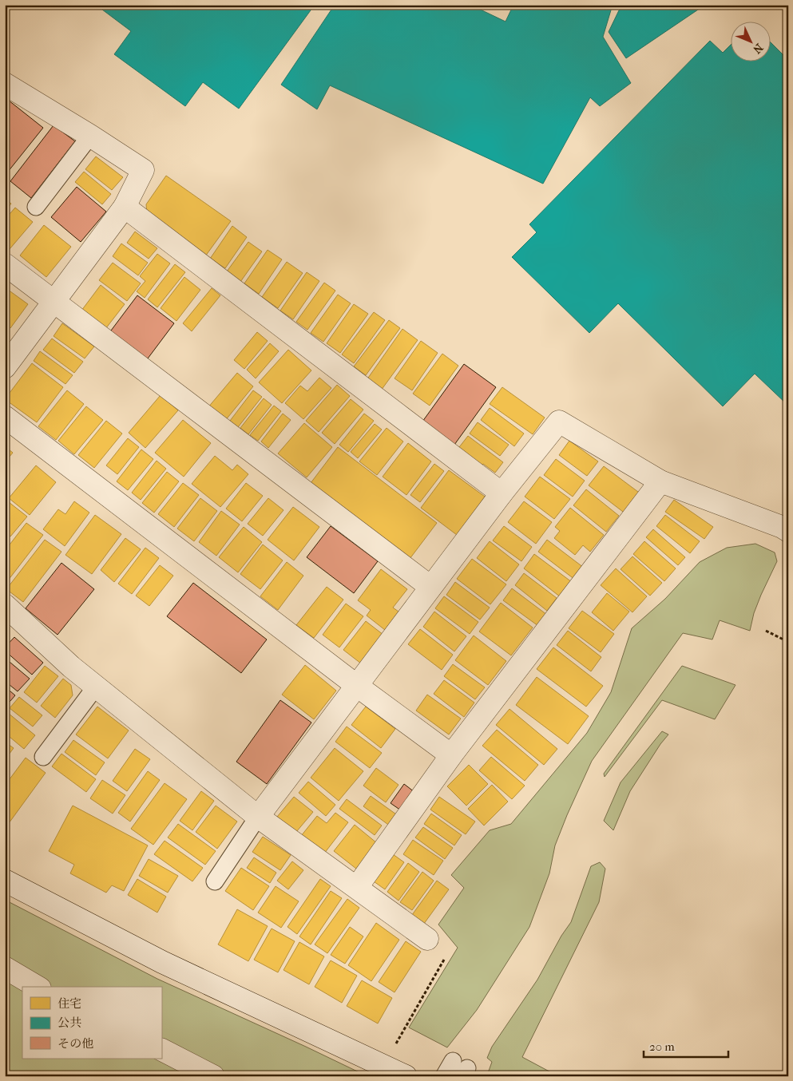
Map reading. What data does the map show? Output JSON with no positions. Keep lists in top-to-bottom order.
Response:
{
  "legend": ["住宅", "公共", "その他"],
  "scale_bar": "20 m",
  "north": "bottom right"
}
